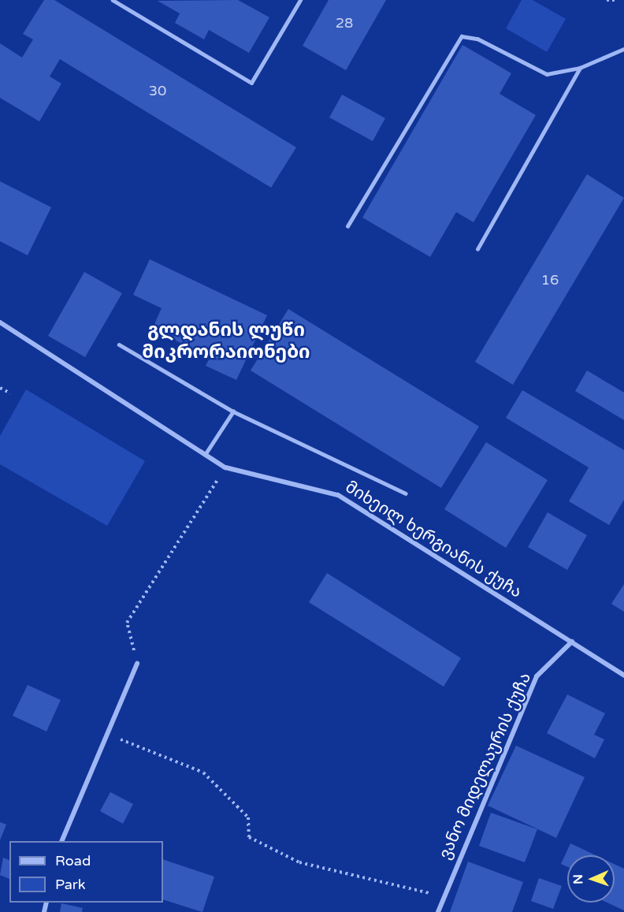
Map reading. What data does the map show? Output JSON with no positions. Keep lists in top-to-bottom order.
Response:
{
  "streets": {
    "street": ["მიხეილ ხერგიანის ქუჩა", "ვანო მიდელაურის ქუჩა"]
  },
  "crossings": [
    ["მიხეილ ხერგიანის ქუჩა", "ვანო მიდელაურის ქუჩა"]
  ],
  "districts": ["გლდანის ლუწი მიკრორაიონები"],
  "house_numbers": ["28", "30", "16"],
  "legend": ["Road", "Park"],
  "north": "left"
}
